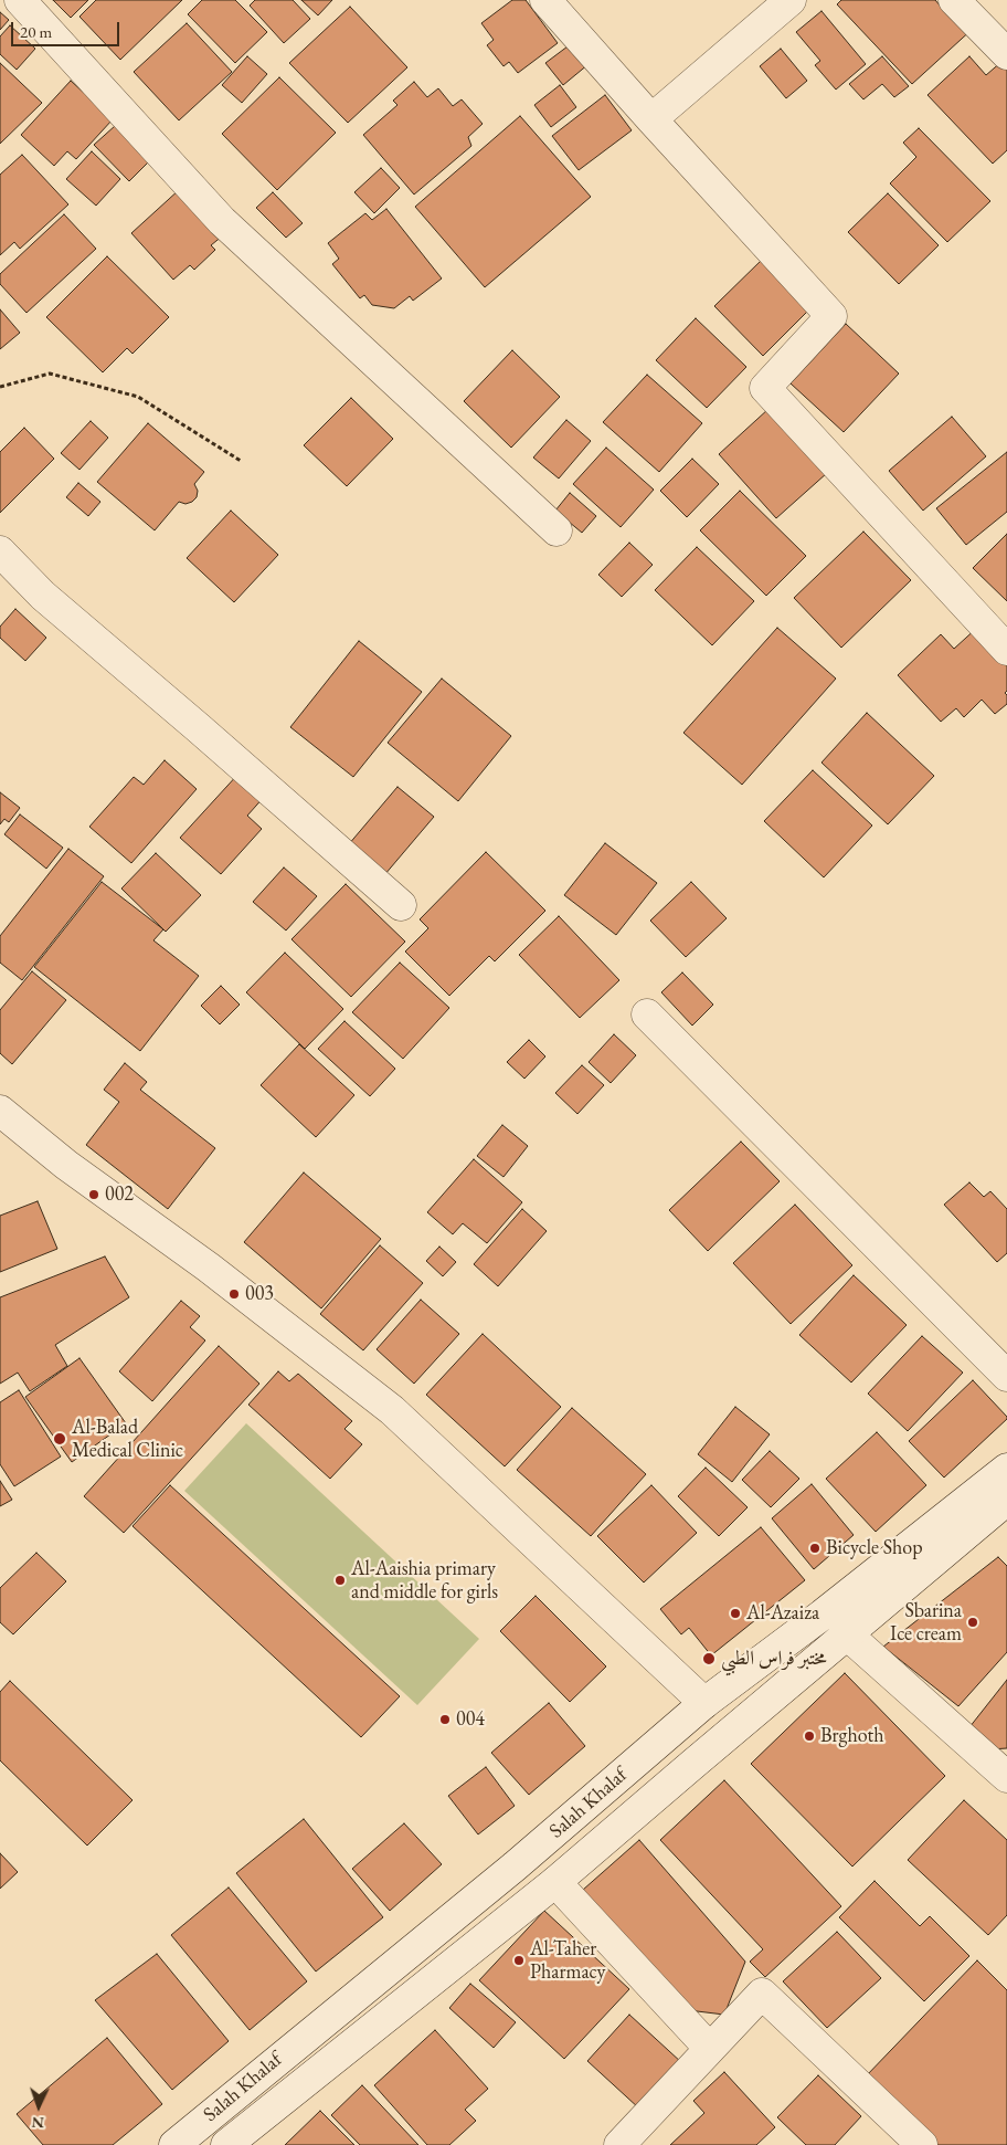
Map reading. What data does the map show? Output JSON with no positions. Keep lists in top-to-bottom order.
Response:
{
  "streets": {
    "street": ["Salah Khalaf"]
  },
  "places": [
    "002",
    "003",
    "Al-Balad Medical Clinic",
    "Bicycle Shop",
    "Al-Aaishia primary and middle for girls",
    "Al-Azaiza",
    "Sbarina Ice cream",
    "مختبر فراس الطبي",
    "004",
    "Brghoth",
    "Al-Taher Pharmacy"
  ],
  "scale_bar": "20 m",
  "north": "bottom"
}
